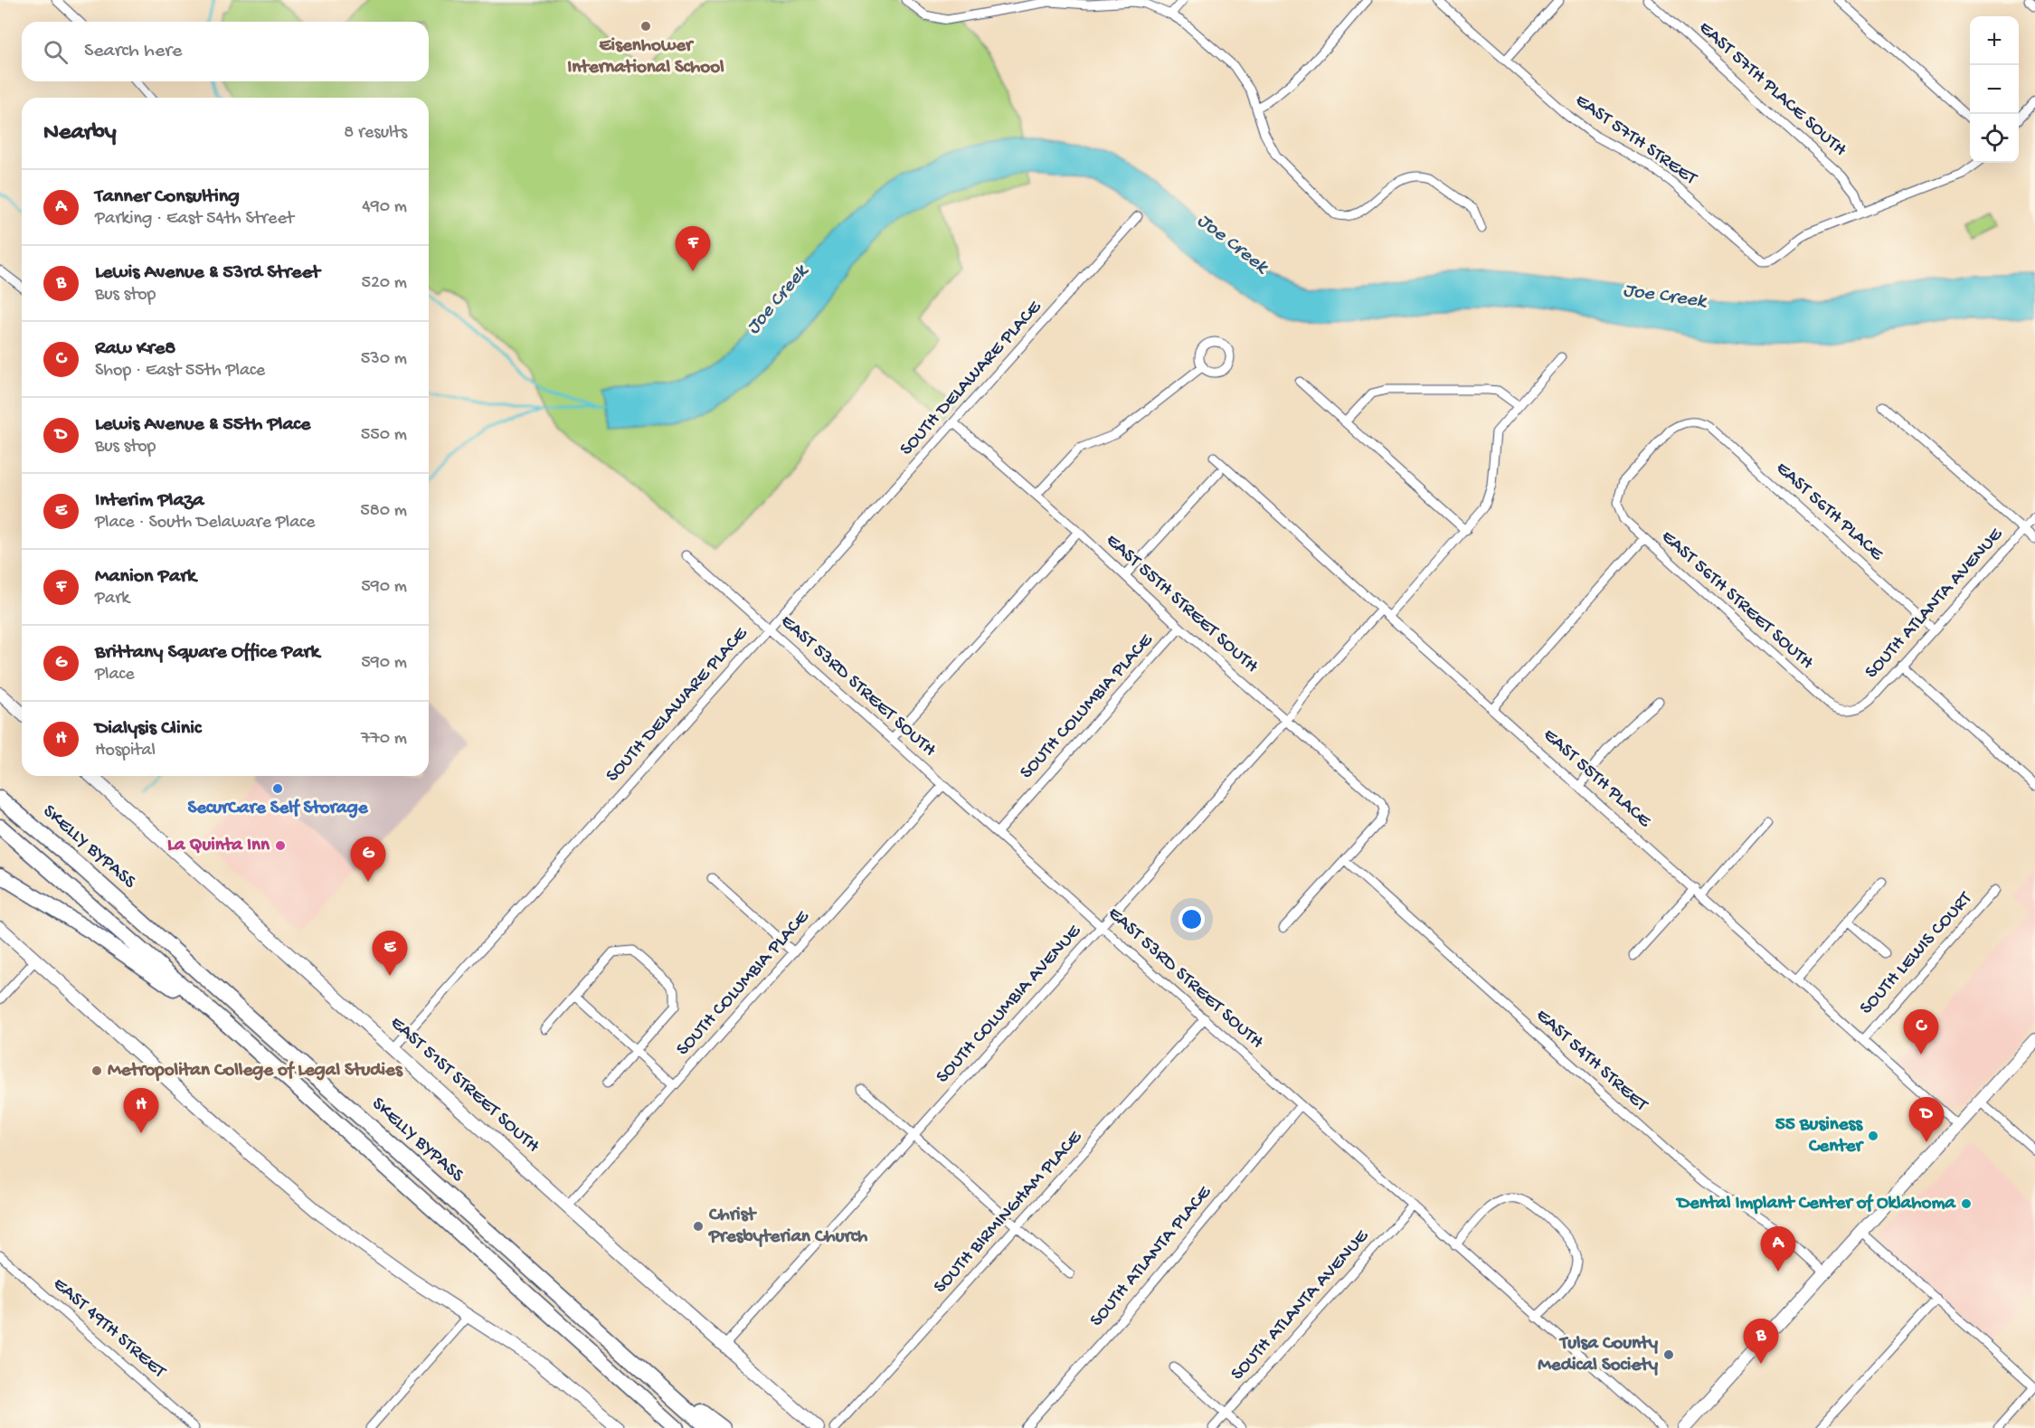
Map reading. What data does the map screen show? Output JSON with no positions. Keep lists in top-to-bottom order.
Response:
{
  "streets": {
    "highway": ["SKELLY BYPASS"],
    "main road": ["EAST 51ST STREET SOUTH"],
    "street": [
      "EAST 57TH PLACE SOUTH",
      "EAST 57TH STREET",
      "SOUTH DELAWARE PLACE",
      "EAST 56TH PLACE",
      "EAST 56TH STREET SOUTH",
      "EAST 55TH STREET SOUTH",
      "SOUTH ATLANTA AVENUE",
      "EAST 53RD STREET SOUTH",
      "SOUTH COLUMBIA PLACE",
      "EAST 55TH PLACE",
      "SOUTH LEWIS COURT",
      "SOUTH COLUMBIA AVENUE",
      "EAST 54TH STREET",
      "SOUTH BIRMINGHAM PLACE",
      "SOUTH ATLANTA PLACE",
      "EAST 49TH STREET"
    ]
  },
  "crossings": [
    ["EAST 57TH PLACE SOUTH", "EAST 57TH STREET"],
    ["SOUTH DELAWARE PLACE", "EAST 55TH STREET SOUTH"],
    ["SOUTH DELAWARE PLACE", "EAST 53RD STREET SOUTH"],
    ["SOUTH DELAWARE PLACE", "EAST 51ST STREET SOUTH"],
    ["EAST 56TH PLACE", "EAST 56TH STREET SOUTH"],
    ["EAST 56TH PLACE", "SOUTH ATLANTA AVENUE"],
    ["EAST 56TH STREET SOUTH", "SOUTH ATLANTA AVENUE"],
    ["EAST 55TH STREET SOUTH", "SOUTH COLUMBIA PLACE"],
    ["EAST 55TH STREET SOUTH", "SOUTH COLUMBIA AVENUE"],
    ["EAST 55TH STREET SOUTH", "EAST 54TH STREET"],
    ["SOUTH ATLANTA AVENUE", "EAST 53RD STREET SOUTH"],
    ["EAST 53RD STREET SOUTH", "SOUTH COLUMBIA PLACE"],
    ["EAST 53RD STREET SOUTH", "SOUTH COLUMBIA AVENUE"],
    ["EAST 53RD STREET SOUTH", "SOUTH BIRMINGHAM PLACE"],
    ["EAST 53RD STREET SOUTH", "SOUTH ATLANTA PLACE"],
    ["SOUTH COLUMBIA PLACE", "EAST 51ST STREET SOUTH"],
    ["EAST 55TH PLACE", "SOUTH LEWIS COURT"],
    ["EAST 55TH PLACE", "SOUTH COLUMBIA AVENUE"],
    ["SOUTH COLUMBIA AVENUE", "EAST 51ST STREET SOUTH"]
  ],
  "water": ["Joe Creek"],
  "places": [
    "Eisenhower International School",
    "SecurCare Self Storage",
    "La Quinta Inn",
    "Metropolitan College of Legal Studies",
    "55 Business Center",
    "Dental Implant Center of Oklahoma",
    "Christ Presbyterian Church",
    "Tulsa County Medical Society"
  ],
  "page": {
    "map_buttons": ["+", "−"],
    "search": "Search here",
    "heading": ["Nearby", "8 results"],
    "list": [
      {
        "mark": "A",
        "name": "Tanner Consulting",
        "note": "Parking · East 54th Street",
        "value": "490 m"
      },
      {
        "mark": "B",
        "name": "Lewis Avenue & 53rd Street",
        "note": "Bus stop",
        "value": "520 m"
      },
      {
        "mark": "C",
        "name": "Raw Kre8",
        "note": "Shop · East 55th Place",
        "value": "530 m"
      },
      {
        "mark": "D",
        "name": "Lewis Avenue & 55th Place",
        "note": "Bus stop",
        "value": "550 m"
      },
      {
        "mark": "E",
        "name": "Interim Plaza",
        "note": "Place · South Delaware Place",
        "value": "580 m"
      },
      {
        "mark": "F",
        "name": "Manion Park",
        "note": "Park",
        "value": "590 m"
      },
      {
        "mark": "G",
        "name": "Brittany Square Office Park",
        "note": "Place",
        "value": "590 m"
      },
      {
        "mark": "H",
        "name": "Dialysis Clinic",
        "note": "Hospital",
        "value": "770 m"
      }
    ],
    "pins": [
      "F",
      "G",
      "E",
      "C",
      "H",
      "D",
      "A",
      "B"
    ]
  }
}
